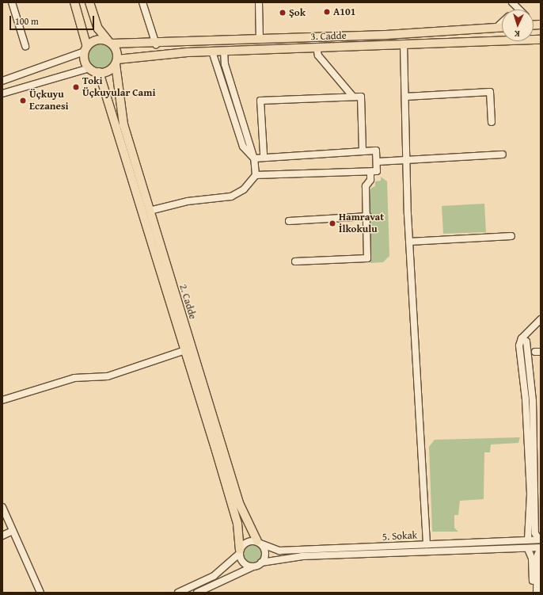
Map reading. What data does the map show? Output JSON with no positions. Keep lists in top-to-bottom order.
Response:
{
  "streets": {
    "main road": ["3. Cadde", "2. Cadde"],
    "street": ["5. Sokak"]
  },
  "crossings": [
    ["3. Cadde", "2. Cadde"],
    ["2. Cadde", "5. Sokak"]
  ],
  "places": [
    "A101",
    "Şok",
    "Toki Üçkuyular Cami",
    "Üçkuyu Eczanesi",
    "Hamravat İlkokulu"
  ],
  "scale_bar": "100 m",
  "north": "bottom"
}
